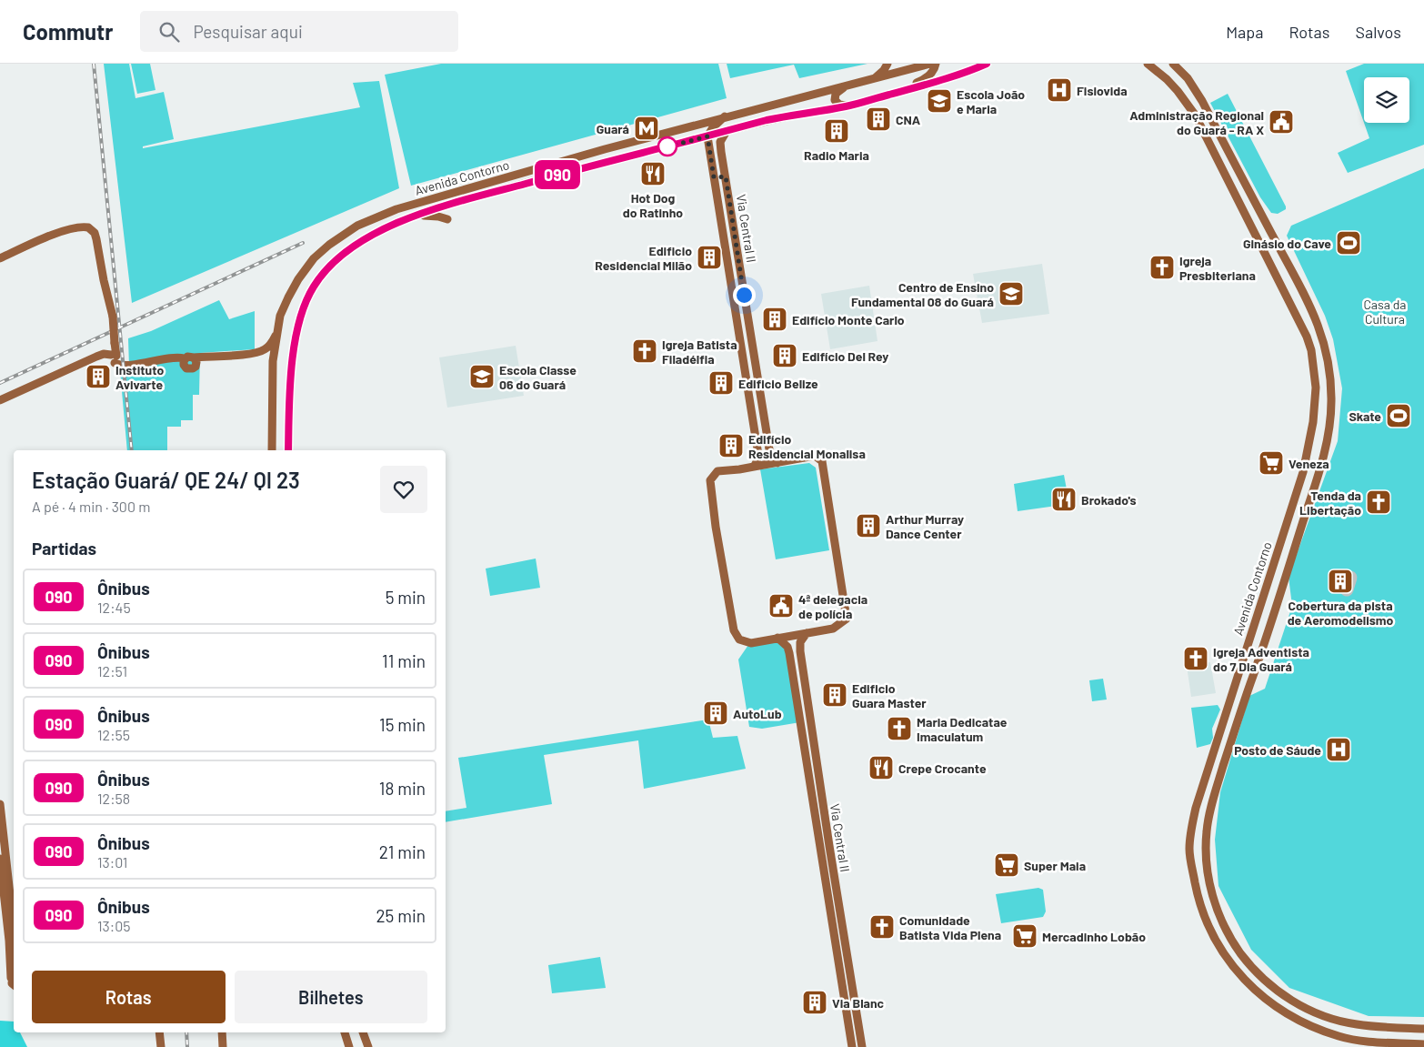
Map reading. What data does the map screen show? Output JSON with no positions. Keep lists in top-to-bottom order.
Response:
{
  "streets": {
    "main road": ["Avenida Contorno", "Via Central II"]
  },
  "crossings": [
    ["Avenida Contorno", "Via Central II"]
  ],
  "parks": ["Casa da Cultura"],
  "places": {
    "hospital": ["Fisiovida", "Posto de Sáude"],
    "school or university": ["Escola João e Maria", "Centro de Ensino Fundamental 08 do Guará", "Escola Classe 06 do Guará"],
    "building": [
      "CNA",
      "Radio Maria",
      "Edificio Residencial Milão",
      "Edifício Monte Carlo",
      "Edifício Del Rey",
      "Instituto Avivarte",
      "Edificio Belize",
      "Edifício Residencial Monalisa",
      "Arthur Murray Dance Center",
      "Cobertura da pista de Aeromodelismo",
      "Edificio Guara Master",
      "AutoLub",
      "Via Blanc"
    ],
    "public building": ["Administração Regional do Guará - RA X", "4ª delegacia de polícia"],
    "metro station": ["Guará"],
    "restaurant": ["Hot Dog do Ratinho", "Brokado's", "Crepe Crocante"],
    "sports": ["Ginásio do Cave", "Skate"],
    "church": [
      "Igreja Presbiteriana",
      "Igreja Batista Filadélfia",
      "Tenda da Libertação",
      "Igreja Adventista do 7 Dia Guará",
      "Maria Dedicatae Imaculatum",
      "Comunidade Batista Vida Plena"
    ],
    "supermarket": ["Veneza", "Super Maia", "Mercadinho Lobão"]
  },
  "lines": ["bus line 090"],
  "page": {
    "header": "Commutr",
    "search": "Pesquisar aqui",
    "nav": ["Mapa", "Rotas", "Salvos"],
    "on_map": "090",
    "heading": [
      ["Estação Guará/ QE 24/ QI 23", "A pé · 4 min · 300 m"],
      "Partidas"
    ],
    "list": [
      {
        "mark": "090",
        "name": "Ônibus",
        "note": "12:45",
        "value": "5 min"
      },
      {
        "mark": "090",
        "name": "Ônibus",
        "note": "12:51",
        "value": "11 min"
      },
      {
        "mark": "090",
        "name": "Ônibus",
        "note": "12:55",
        "value": "15 min"
      },
      {
        "mark": "090",
        "name": "Ônibus",
        "note": "12:58",
        "value": "18 min"
      },
      {
        "mark": "090",
        "name": "Ônibus",
        "note": "13:01",
        "value": "21 min"
      },
      {
        "mark": "090",
        "name": "Ônibus",
        "note": "13:05",
        "value": "25 min"
      }
    ],
    "buttons": ["Rotas", "Bilhetes"]
  }
}
